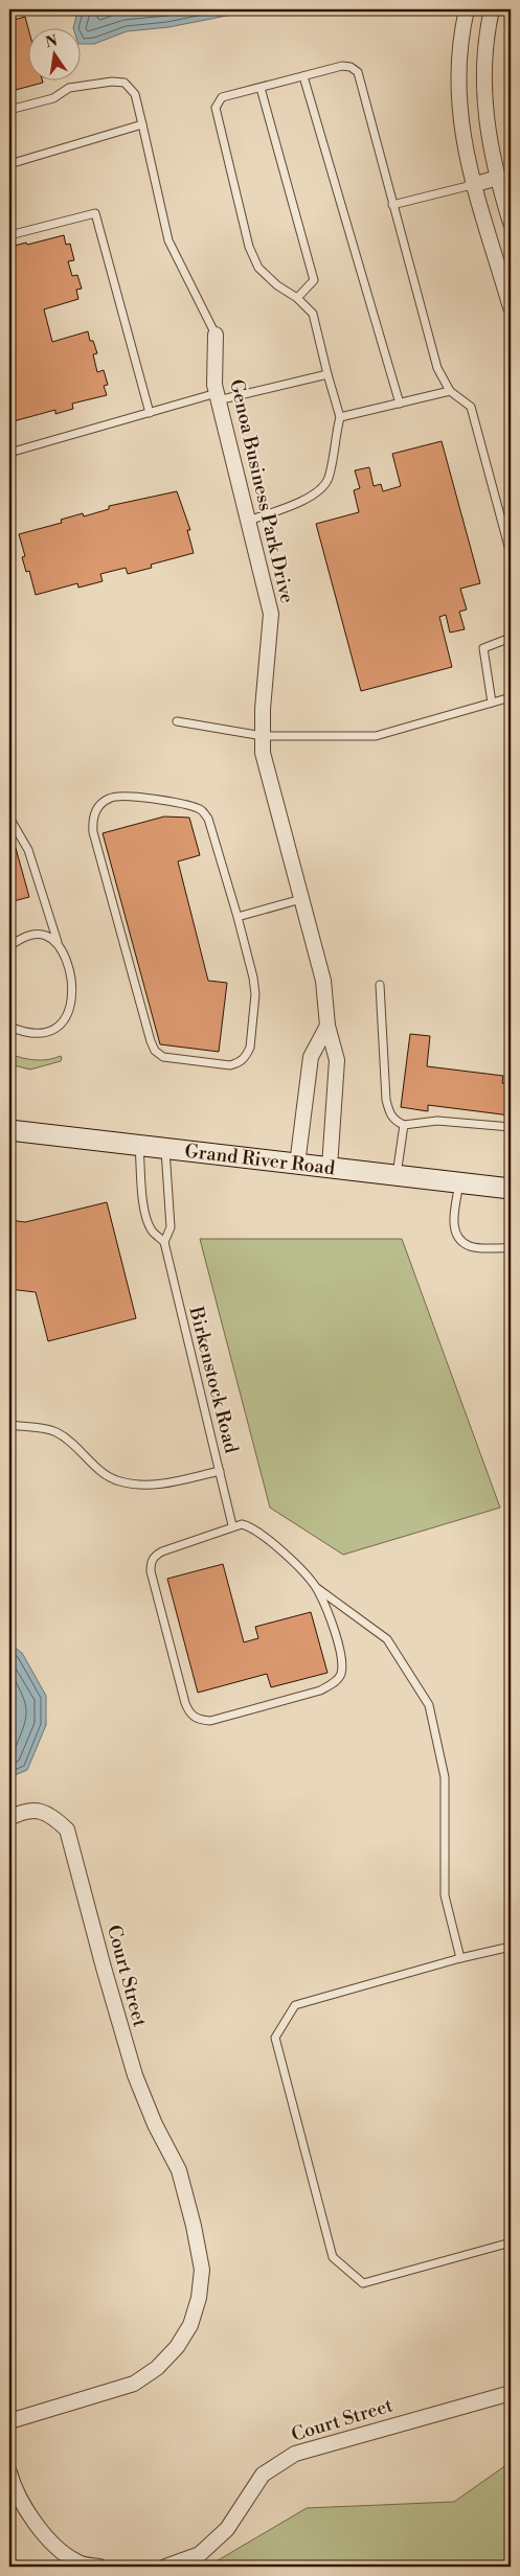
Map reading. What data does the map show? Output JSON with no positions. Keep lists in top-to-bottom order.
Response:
{
  "streets": {
    "main road": ["Grand River Road"],
    "street": ["Genoa Business Park Drive", "Court Street"],
    "lane": ["Birkenstock Road"]
  },
  "crossings": [
    ["Genoa Business Park Drive", "Grand River Road"],
    ["Grand River Road", "Birkenstock Road"]
  ],
  "north": "top"
}
